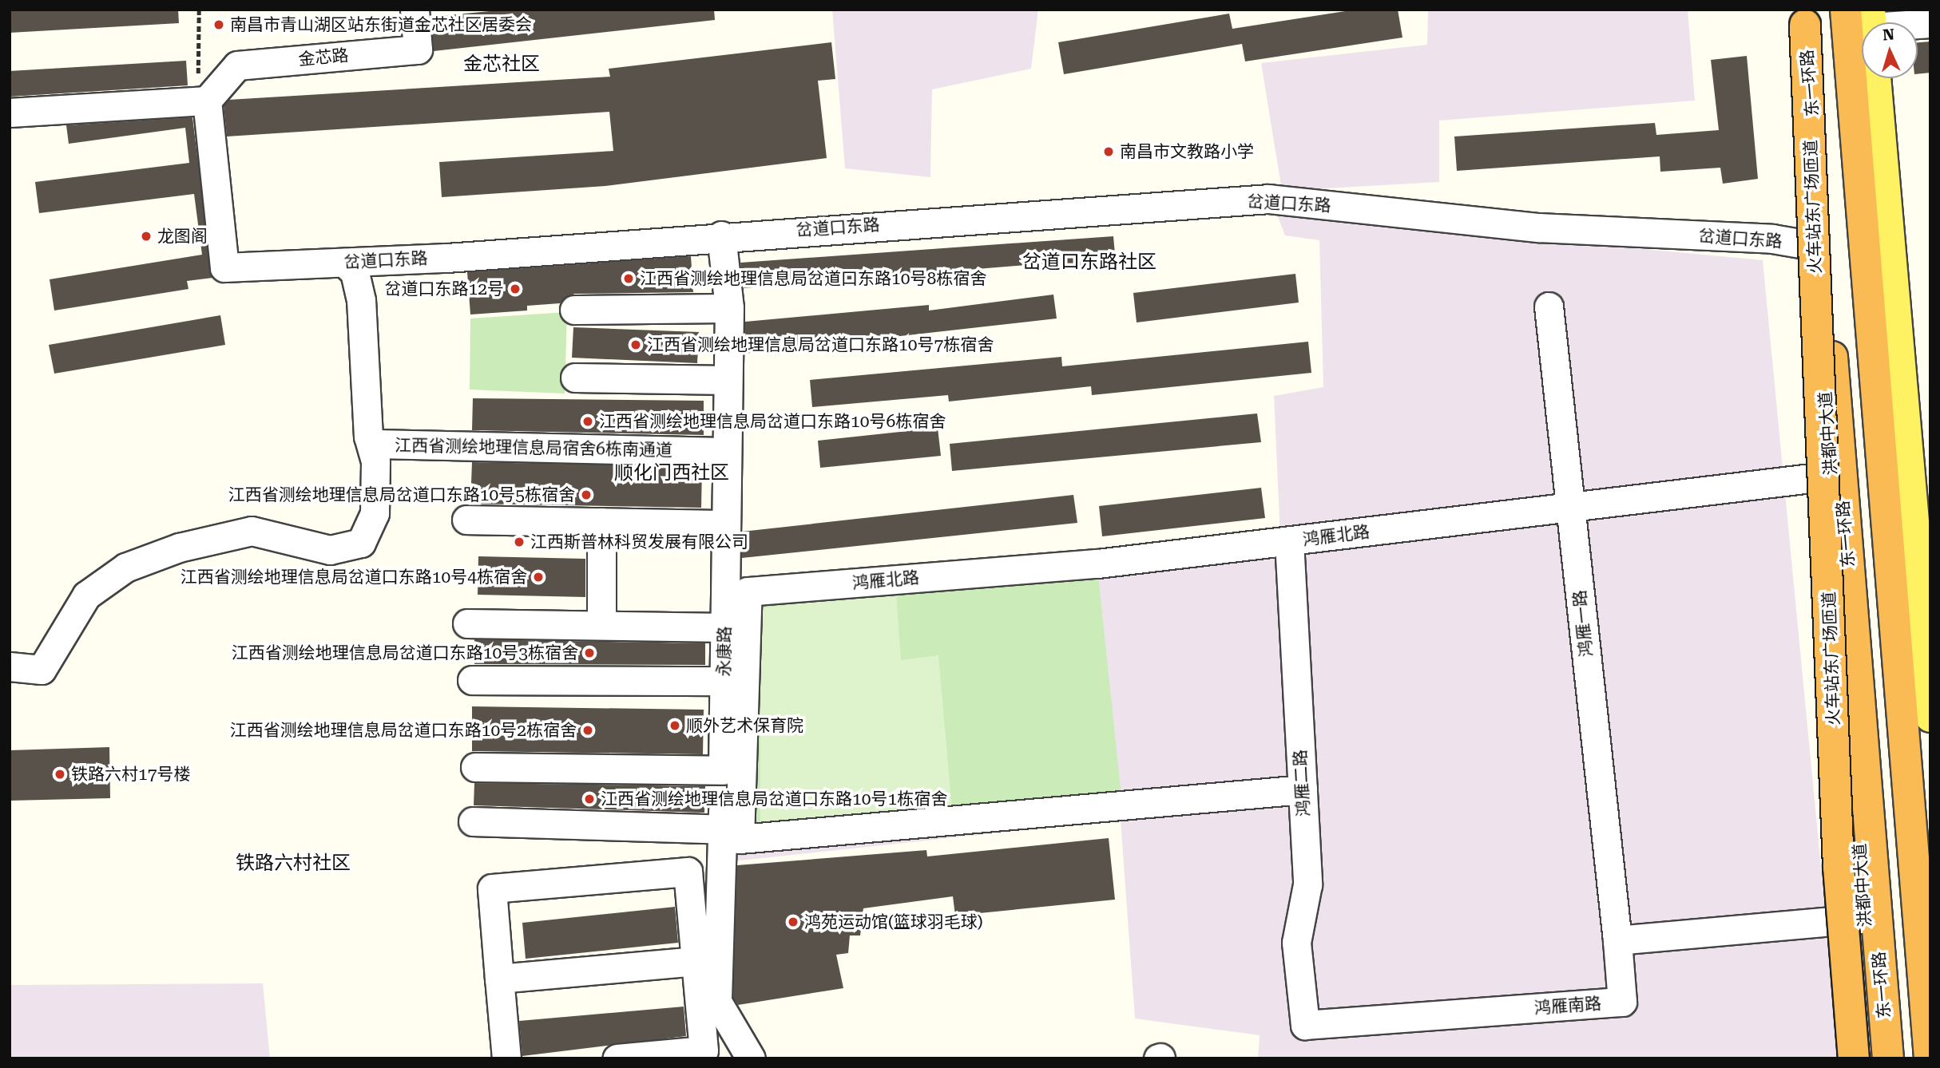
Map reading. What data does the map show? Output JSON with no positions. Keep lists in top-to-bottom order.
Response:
{
  "streets": {
    "highway": ["东一环路", "火车站东广场匝道"],
    "main road": ["洪都中大道"],
    "street": [
      "金芯路",
      "岔道口东路",
      "江西省测绘地理信息局宿舍6栋南通道",
      "鸿雁北路",
      "鸿雁一路",
      "永康路",
      "鸿雁二路",
      "鸿雁南路"
    ]
  },
  "crossings": [
    ["金芯路", "岔道口东路"],
    ["东一环路", "火车站东广场匝道"],
    ["东一环路", "洪都中大道"],
    ["岔道口东路", "洪都中大道"],
    ["岔道口东路", "永康路"],
    ["火车站东广场匝道", "洪都中大道"],
    ["洪都中大道", "鸿雁北路"],
    ["江西省测绘地理信息局宿舍6栋南通道", "永康路"],
    ["鸿雁北路", "鸿雁一路"],
    ["鸿雁北路", "鸿雁二路"],
    ["鸿雁一路", "鸿雁南路"],
    ["鸿雁二路", "鸿雁南路"]
  ],
  "districts": [
    "金芯社区",
    "岔道口东路社区",
    "顺化门西社区",
    "铁路六村社区"
  ],
  "places": [
    "南昌市青山湖区站东街道金芯社区居委会",
    "南昌市文教路小学",
    "龙图阁",
    "江西省测绘地理信息局岔道口东路10号8栋宿舍",
    "岔道口东路12号",
    "江西省测绘地理信息局岔道口东路10号7栋宿舍",
    "江西省测绘地理信息局岔道口东路10号6栋宿舍",
    "江西省测绘地理信息局岔道口东路10号5栋宿舍",
    "江西斯普林科贸发展有限公司",
    "江西省测绘地理信息局岔道口东路10号4栋宿舍",
    "江西省测绘地理信息局岔道口东路10号3栋宿舍",
    "顺外艺术保育院",
    "江西省测绘地理信息局岔道口东路10号2栋宿舍",
    "铁路六村17号楼",
    "江西省测绘地理信息局岔道口东路10号1栋宿舍",
    "鸿苑运动馆(篮球羽毛球)"
  ],
  "north": "top"
}
